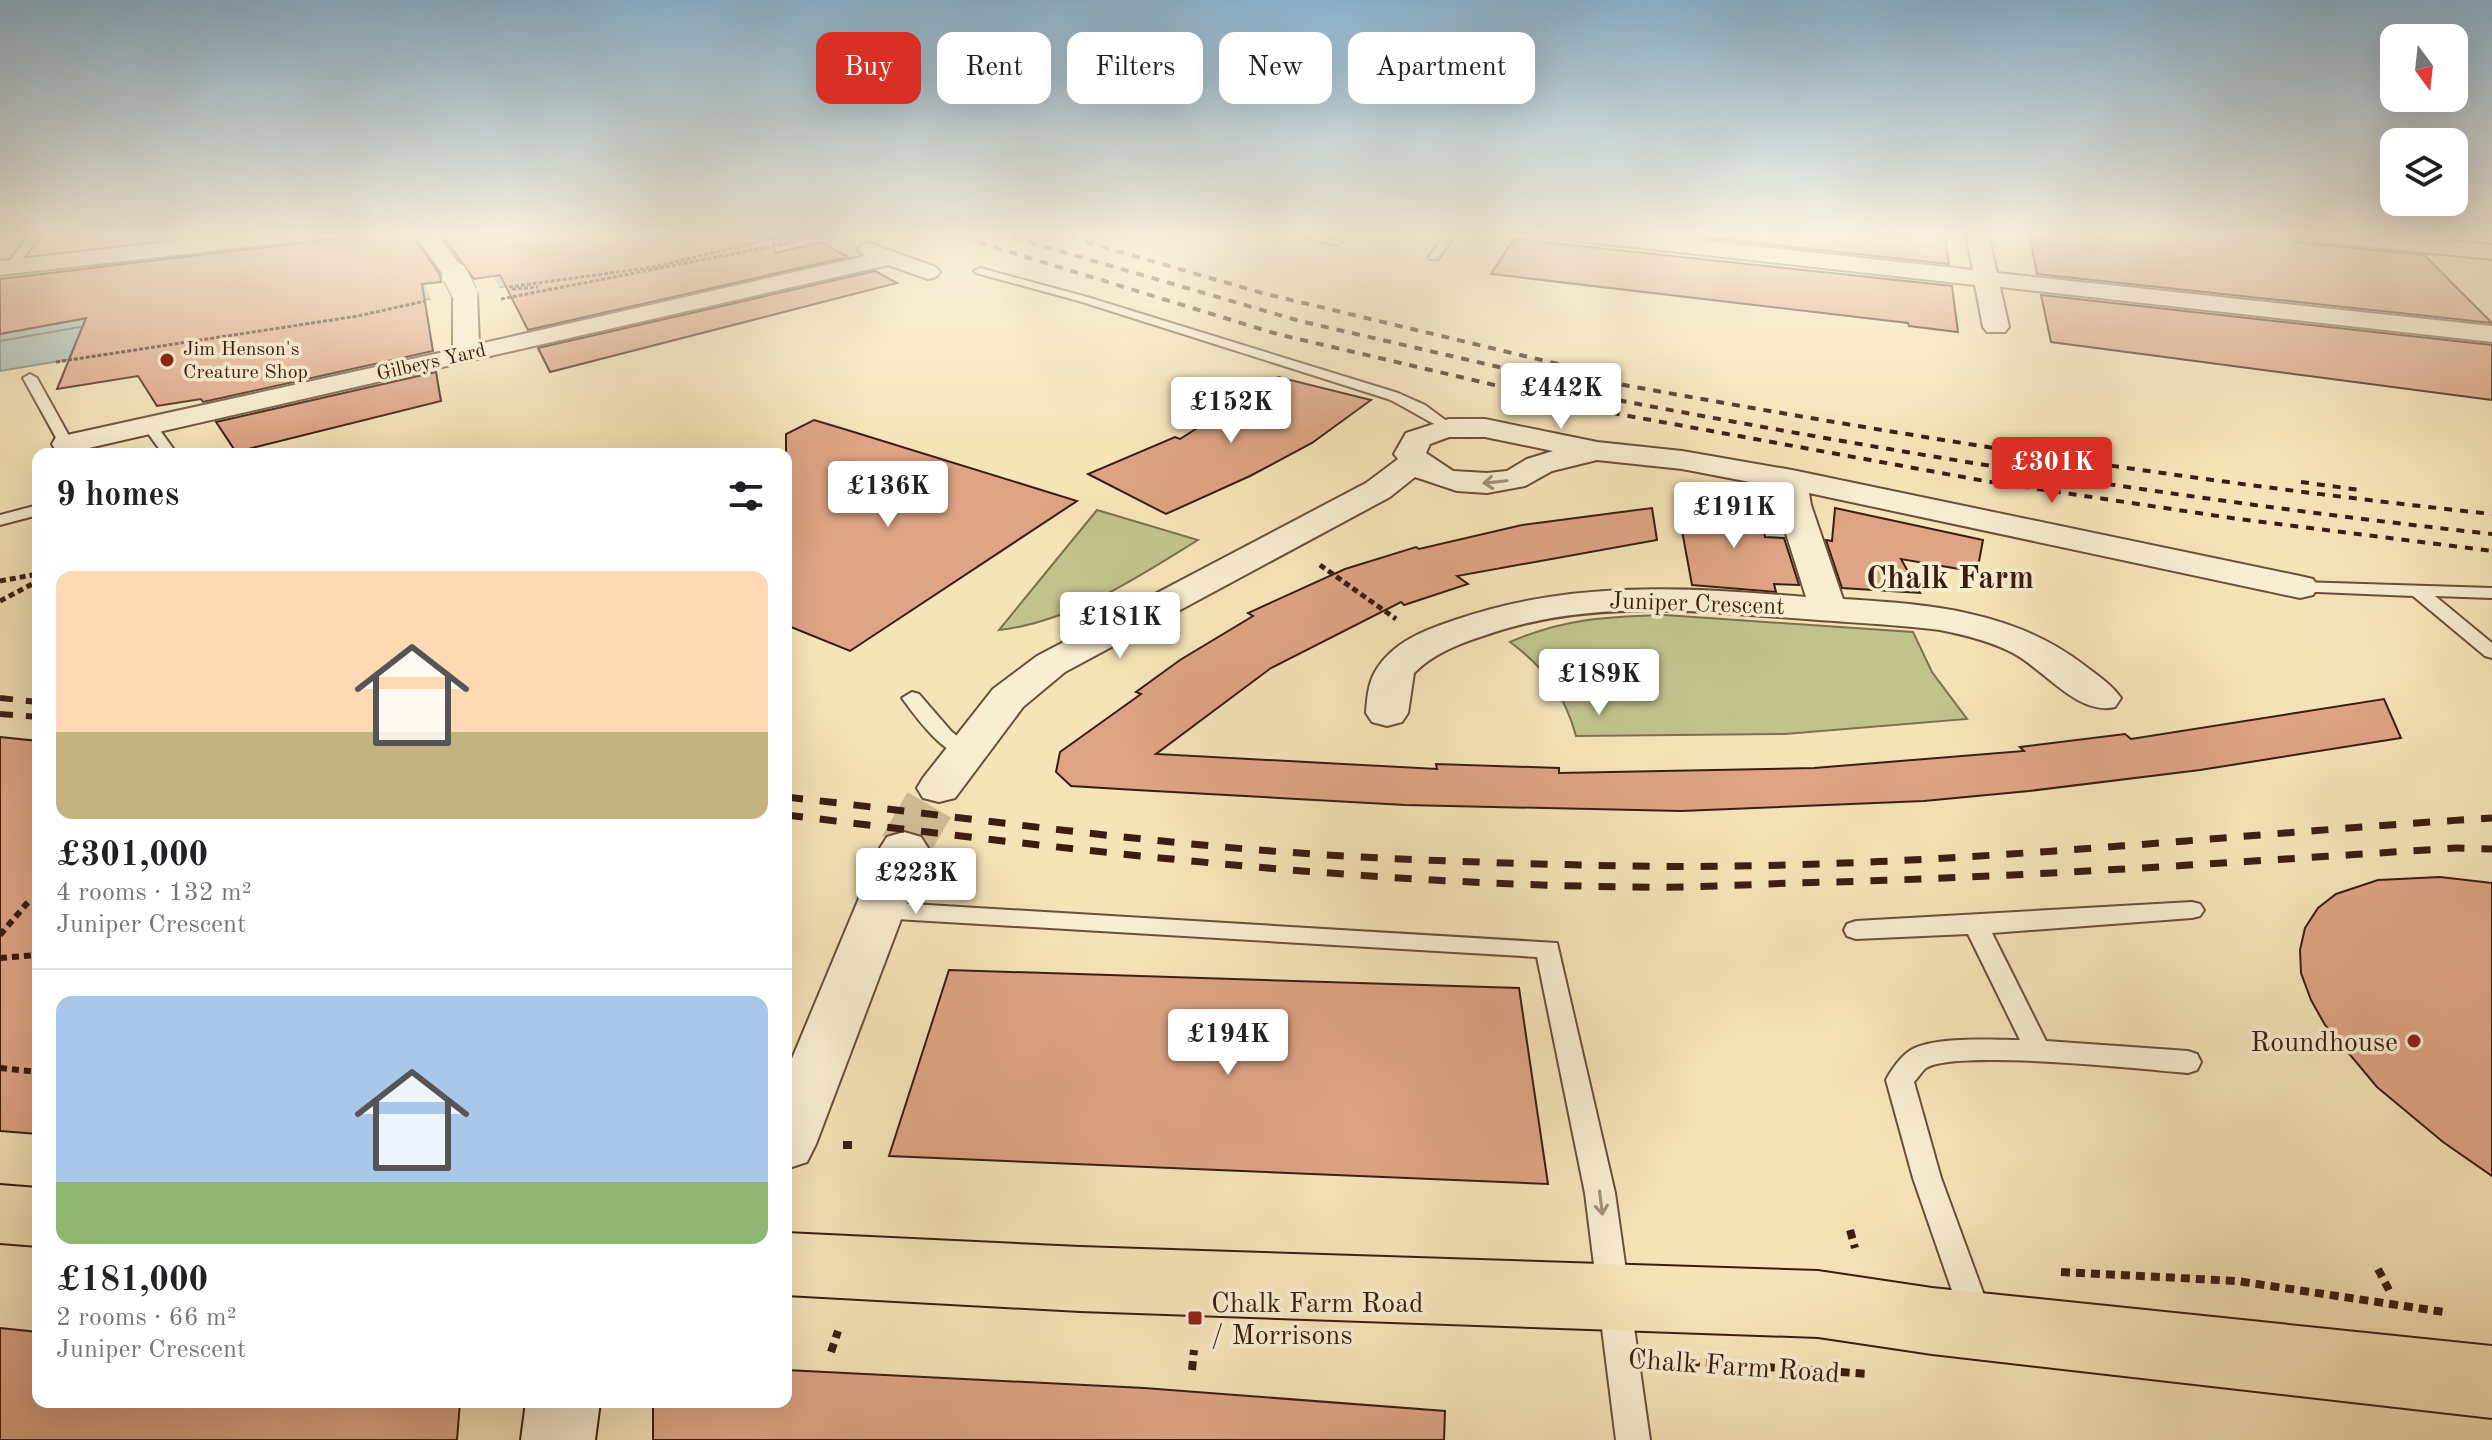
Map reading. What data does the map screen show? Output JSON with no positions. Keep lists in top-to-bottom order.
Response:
{
  "streets": {
    "street": ["Gilbeys Yard", "Juniper Crescent"],
    "path": ["Chalk Farm Road"]
  },
  "districts": ["Chalk Farm"],
  "places": {
    "other": ["Jim Henson's Creature Shop", "Roundhouse"],
    "transit": ["Chalk Farm Road / Morrisons"]
  },
  "north": "bottom",
  "page": {
    "chip": [
      "Buy",
      "Rent",
      "Filters",
      "New",
      "Apartment"
    ],
    "price": [
      "£442K",
      "£152K",
      "£301K",
      "£136K",
      "£191K",
      "£181K",
      "£189K",
      "£223K",
      "£194K"
    ],
    "heading": "9 homes",
    "list": [
      {
        "name": "£301,000",
        "note": "4 rooms · 132 m² · Juniper Crescent"
      },
      {
        "name": "£181,000",
        "note": "2 rooms · 66 m² · Juniper Crescent"
      }
    ]
  }
}
